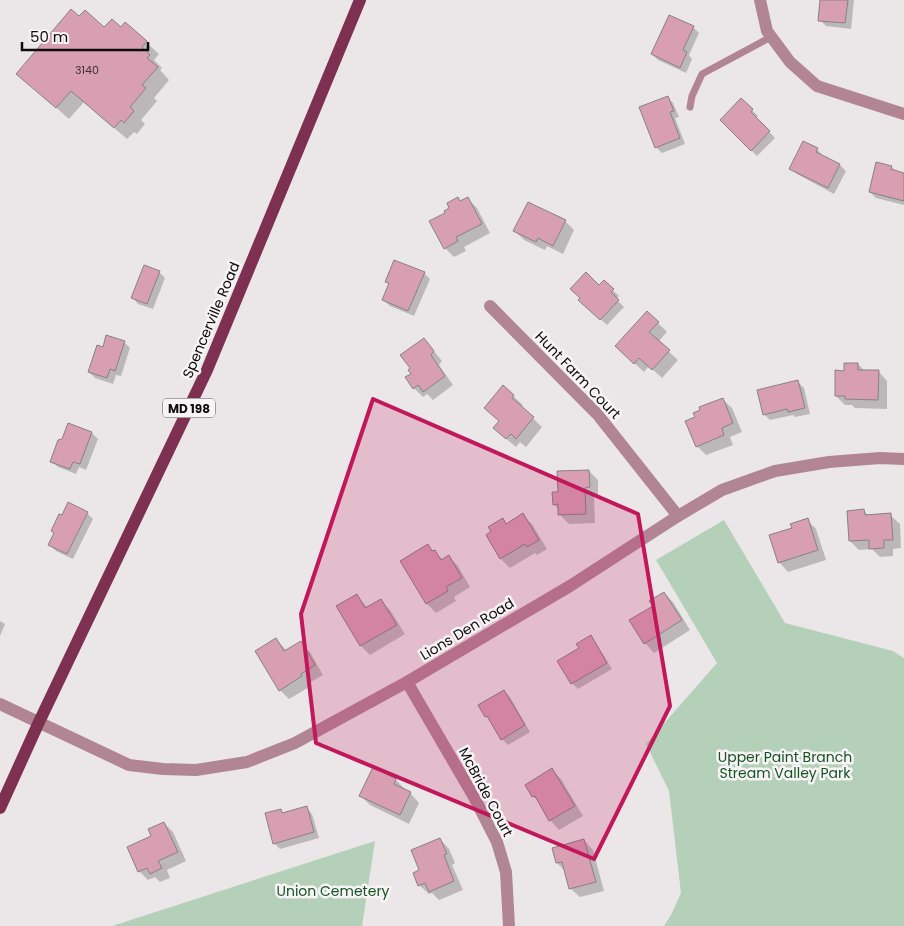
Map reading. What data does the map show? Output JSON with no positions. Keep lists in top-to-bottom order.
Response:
{
  "streets": {
    "main road": ["Spencerville Road", "MD 198"],
    "street": ["Hunt Farm Court", "Lions Den Road", "McBride Court"]
  },
  "crossings": [
    ["Spencerville Road", "Lions Den Road"],
    ["Hunt Farm Court", "Lions Den Road"],
    ["Lions Den Road", "McBride Court"]
  ],
  "parks": ["Upper Paint Branch Stream Valley Park", "Union Cemetery"],
  "house_numbers": ["3140"],
  "scale_bar": "50 m"
}
